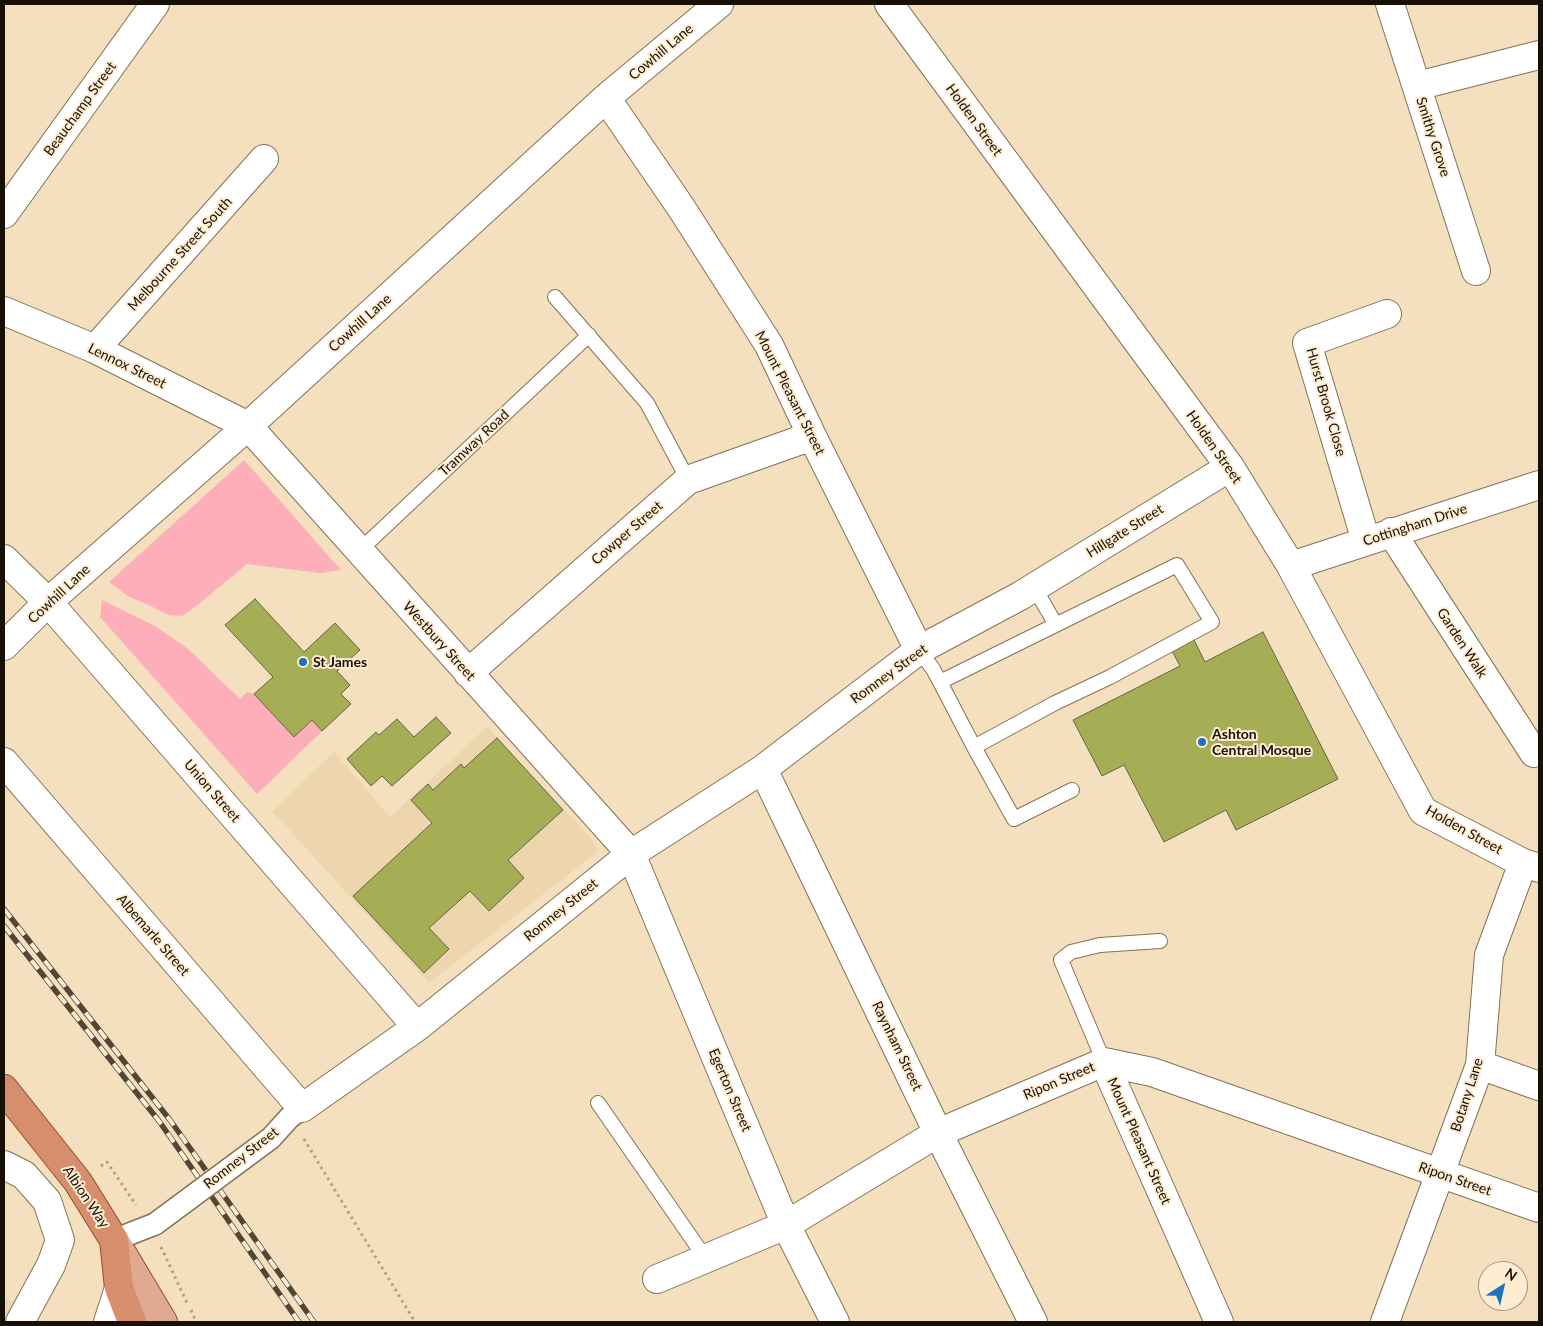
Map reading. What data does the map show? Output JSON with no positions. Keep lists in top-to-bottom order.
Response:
{
  "streets": {
    "highway": ["Albion Way"],
    "street": [
      "Cowhill Lane",
      "Beauchamp Street",
      "Holden Street",
      "Smithy Grove",
      "Melbourne Street South",
      "Lennox Street",
      "Mount Pleasant Street",
      "Hurst Brook Close",
      "Cottingham Drive",
      "Hillgate Street",
      "Cowper Street",
      "Westbury Street",
      "Garden Walk",
      "Romney Street",
      "Union Street",
      "Albemarle Street",
      "Raynham Street",
      "Ripon Street",
      "Egerton Street",
      "Botany Lane"
    ],
    "lane": ["Tramway Road"]
  },
  "crossings": [
    ["Cowhill Lane", "Lennox Street"],
    ["Cowhill Lane", "Mount Pleasant Street"],
    ["Cowhill Lane", "Westbury Street"],
    ["Cowhill Lane", "Union Street"],
    ["Holden Street", "Cottingham Drive"],
    ["Holden Street", "Hillgate Street"],
    ["Holden Street", "Botany Lane"],
    ["Melbourne Street South", "Lennox Street"],
    ["Lennox Street", "Westbury Street"],
    ["Mount Pleasant Street", "Cowper Street"],
    ["Mount Pleasant Street", "Romney Street"],
    ["Mount Pleasant Street", "Ripon Street"],
    ["Hurst Brook Close", "Cottingham Drive"],
    ["Hurst Brook Close", "Garden Walk"],
    ["Tramway Road", "Westbury Street"],
    ["Cottingham Drive", "Garden Walk"],
    ["Hillgate Street", "Romney Street"],
    ["Cowper Street", "Westbury Street"],
    ["Westbury Street", "Romney Street"],
    ["Westbury Street", "Egerton Street"],
    ["Romney Street", "Union Street"],
    ["Romney Street", "Albemarle Street"],
    ["Romney Street", "Raynham Street"],
    ["Romney Street", "Egerton Street"],
    ["Romney Street", "Albion Way"],
    ["Raynham Street", "Ripon Street"],
    ["Ripon Street", "Egerton Street"],
    ["Ripon Street", "Botany Lane"]
  ],
  "places": ["St James", "Ashton Central Mosque"],
  "north": "top right"
}
